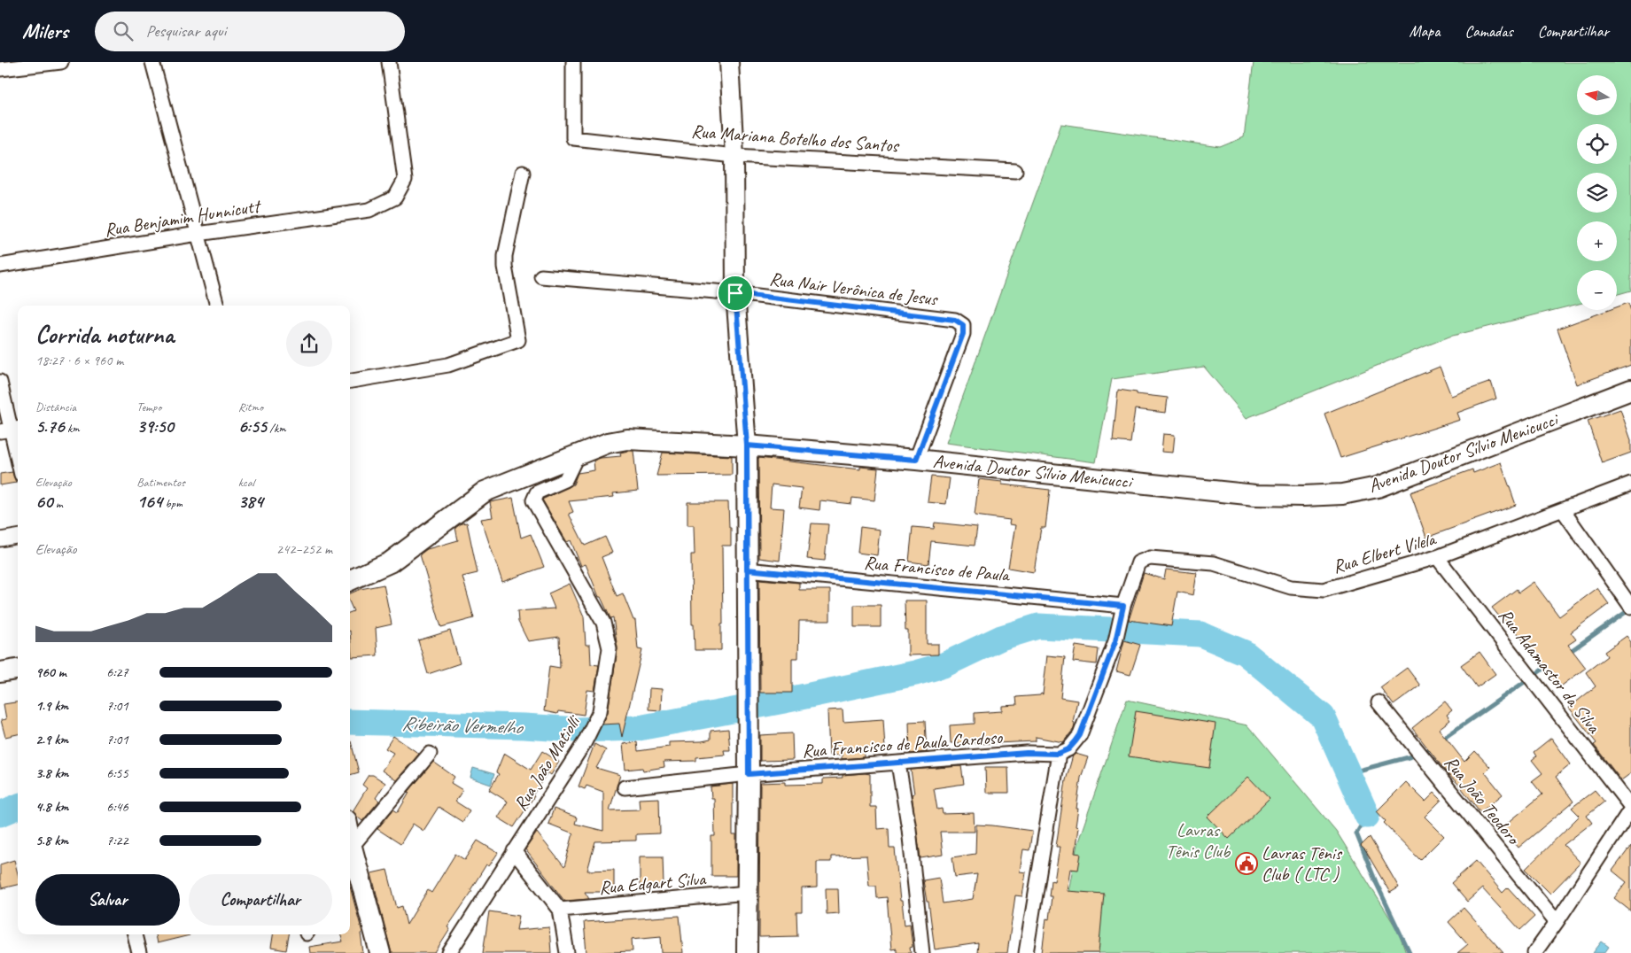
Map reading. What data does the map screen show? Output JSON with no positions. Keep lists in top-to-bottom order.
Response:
{
  "streets": {
    "main road": ["Avenida Doutor Sílvio Menicucci"],
    "street": [
      "Rua Mariana Botelho dos Santos",
      "Rua Benjamim Hunnicutt",
      "Rua Nair Verônica de Jesus",
      "Rua Elbert Vilela",
      "Rua Francisco de Paula",
      "Rua Adamastor da Silva",
      "Rua Francisco de Paula Cardoso",
      "Rua João Matiolli",
      "Rua João Teodoro",
      "Rua Edgart Silva"
    ]
  },
  "crossings": [
    ["Rua Nair Verônica de Jesus", "Avenida Doutor Sílvio Menicucci"],
    ["Avenida Doutor Sílvio Menicucci", "Rua João Matiolli"],
    ["Rua Elbert Vilela", "Rua Francisco de Paula"],
    ["Rua Elbert Vilela", "Rua Adamastor da Silva"]
  ],
  "water": ["Ribeirão Vermelho"],
  "parks": ["Lavras Tênis Club"],
  "places": {
    "public building": ["Lavras Tênis Club ( LTC )"]
  },
  "north": "left",
  "page": {
    "header": "Milers",
    "search": "Pesquisar aqui",
    "nav": ["Mapa", "Camadas", "Compartilhar"],
    "map_buttons": ["+", "−"],
    "heading": ["Corrida noturna", "18:27 · 6 × 960 m"],
    "stats": [
      ["Distância", "5.76 km"],
      ["Tempo", "39:50"],
      ["Ritmo", "6:55 /km"],
      ["Elevação", "60 m"],
      ["Batimentos", "164 bpm"],
      ["kcal", "384"]
    ],
    "chart": ["Elevação", "242–252 m"],
    "list": [
      {
        "name": "960 m",
        "note": "6:27"
      },
      {
        "name": "1.9 km",
        "note": "7:01"
      },
      {
        "name": "2.9 km",
        "note": "7:01"
      },
      {
        "name": "3.8 km",
        "note": "6:55"
      },
      {
        "name": "4.8 km",
        "note": "6:46"
      },
      {
        "name": "5.8 km",
        "note": "7:22"
      }
    ],
    "buttons": ["Salvar", "Compartilhar"]
  }
}
